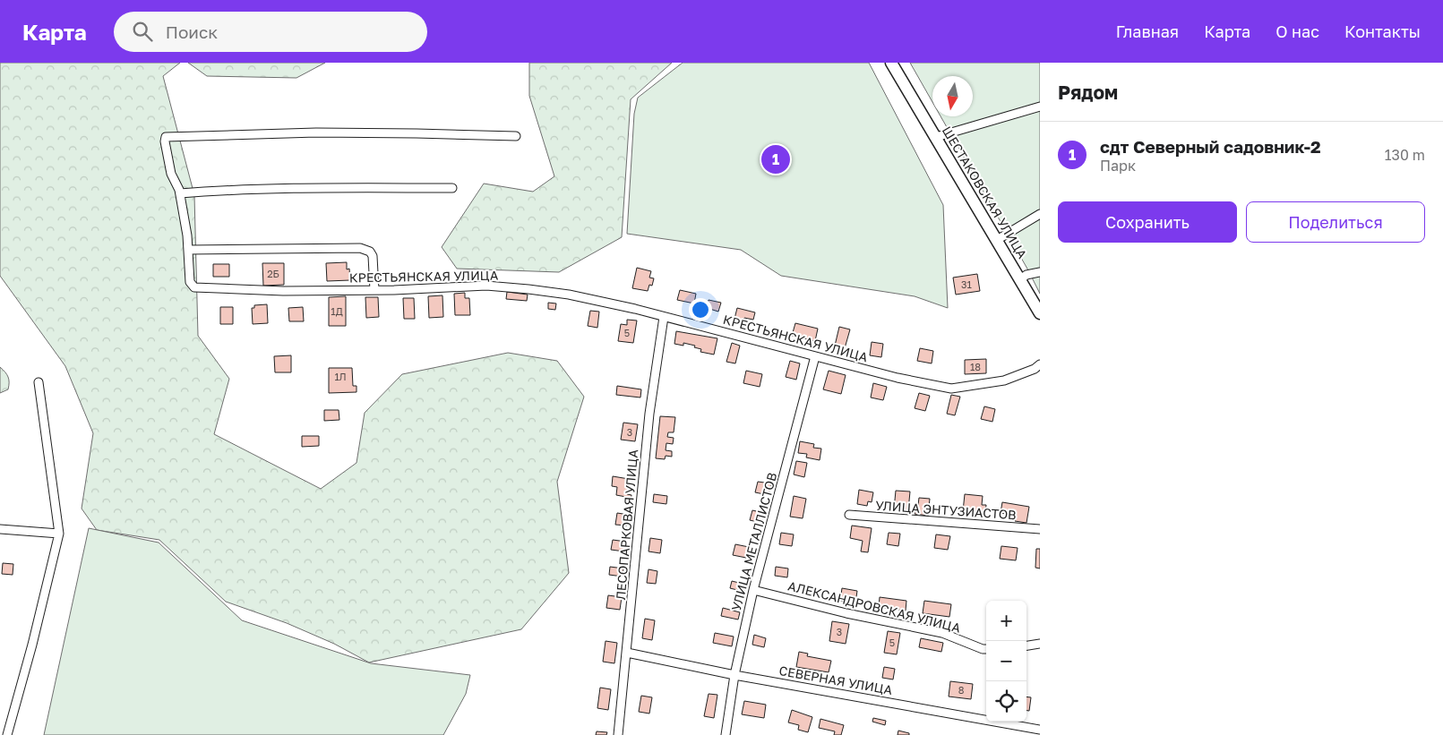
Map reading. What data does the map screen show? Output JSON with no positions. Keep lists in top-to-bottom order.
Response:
{
  "streets": {
    "main road": ["ШЕСТАКОВСКАЯ УЛИЦА"],
    "street": [
      "КРЕСТЬЯНСКАЯ УЛИЦА",
      "УЛИЦА ЭНТУЗИАСТОВ",
      "ЛЕСОПАРКОВАЯ УЛИЦА",
      "УЛИЦА МЕТАЛЛИСТОВ",
      "АЛЕКСАНДРОВСКАЯ УЛИЦА",
      "СЕВЕРНАЯ УЛИЦА"
    ]
  },
  "crossings": [
    ["КРЕСТЬЯНСКАЯ УЛИЦА", "ЛЕСОПАРКОВАЯ УЛИЦА"],
    ["КРЕСТЬЯНСКАЯ УЛИЦА", "УЛИЦА МЕТАЛЛИСТОВ"],
    ["ЛЕСОПАРКОВАЯ УЛИЦА", "СЕВЕРНАЯ УЛИЦА"],
    ["УЛИЦА МЕТАЛЛИСТОВ", "АЛЕКСАНДРОВСКАЯ УЛИЦА"],
    ["УЛИЦА МЕТАЛЛИСТОВ", "СЕВЕРНАЯ УЛИЦА"]
  ],
  "house_numbers": [
    "2Б",
    "31",
    "1Д",
    "5",
    "18",
    "1Л",
    "3",
    "3",
    "5",
    "8"
  ],
  "north": "bottom",
  "page": {
    "header": "Карта",
    "search": "Поиск",
    "nav": [
      "Главная",
      "Карта",
      "О нас",
      "Контакты"
    ],
    "heading": "Рядом",
    "list": [
      {
        "mark": "1",
        "name": "сдт Северный садовник-2",
        "note": "Парк",
        "value": "130 m"
      }
    ],
    "pins": "1",
    "buttons": ["Сохранить", "Поделиться"],
    "map_buttons": ["+", "−"]
  }
}
